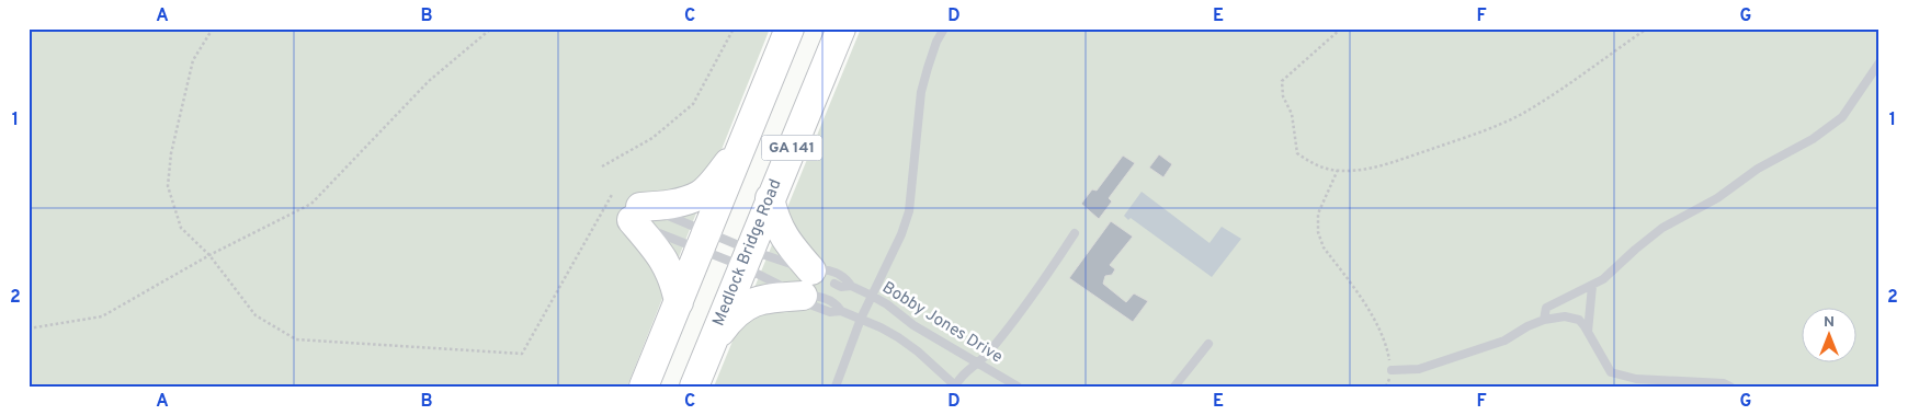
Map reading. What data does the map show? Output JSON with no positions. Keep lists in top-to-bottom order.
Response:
{
  "streets": {
    "highway": ["GA 141", "Medlock Bridge Road"],
    "lane": ["Bobby Jones Drive"]
  },
  "crossings": [
    ["GA 141", "Bobby Jones Drive"],
    ["Medlock Bridge Road", "Bobby Jones Drive"]
  ],
  "north": "top",
  "grid": {
    "columns": [
      "A",
      "B",
      "C",
      "D",
      "E",
      "F",
      "G"
    ],
    "rows": ["1", "2"]
  }
}
